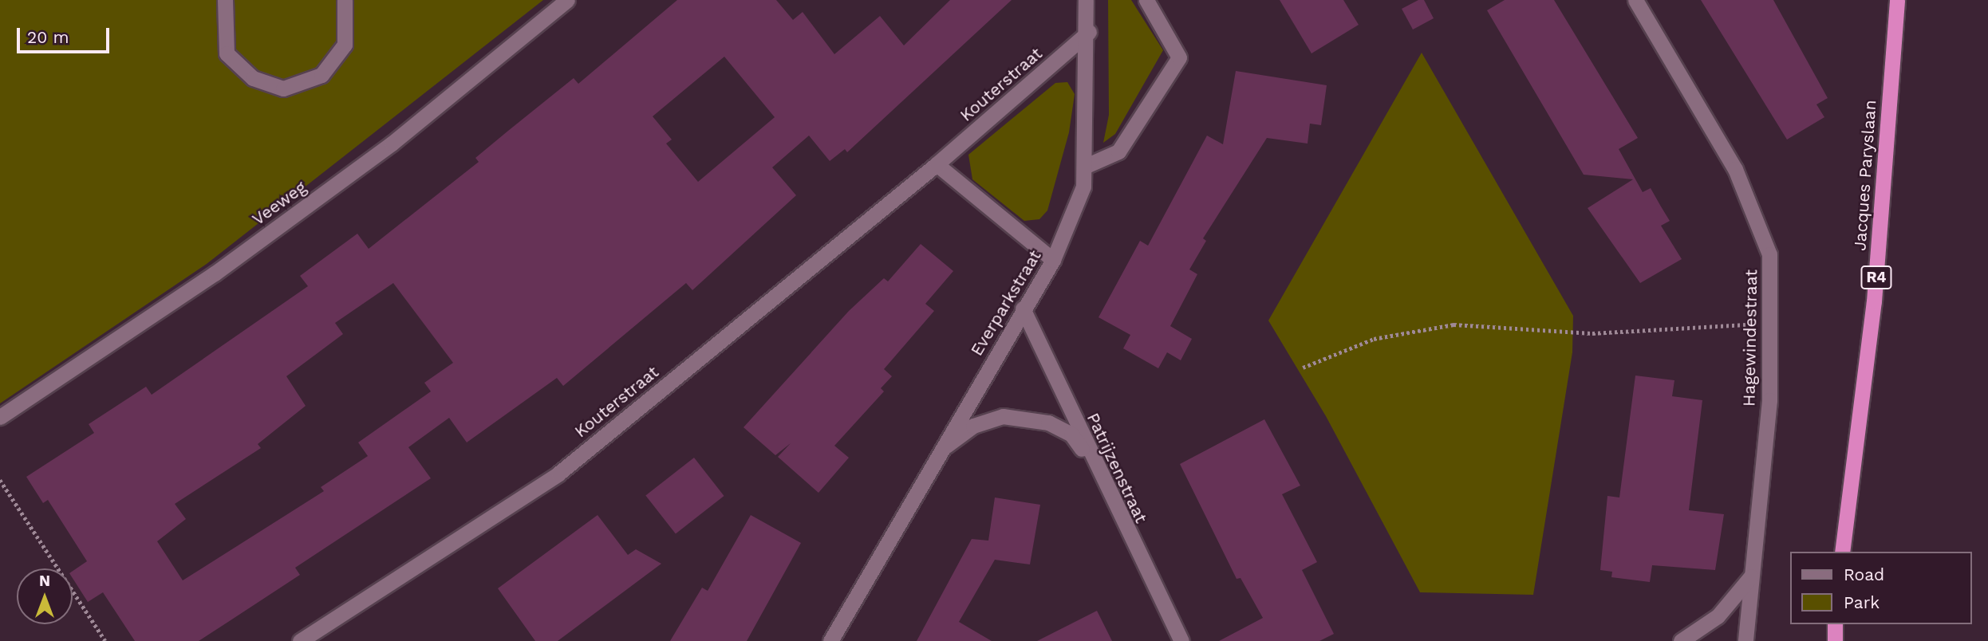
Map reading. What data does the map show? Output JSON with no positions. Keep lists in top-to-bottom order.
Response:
{
  "streets": {
    "highway": ["Jacques Paryslaan", "R4"],
    "street": [
      "Kouterstraat",
      "Veeweg",
      "Everparkstraat",
      "Hagewindestraat",
      "Patrijzenstraat"
    ]
  },
  "crossings": [
    ["Kouterstraat", "Everparkstraat"],
    ["Everparkstraat", "Patrijzenstraat"]
  ],
  "legend": ["Road", "Park"],
  "scale_bar": "20 m",
  "north": "top"
}
